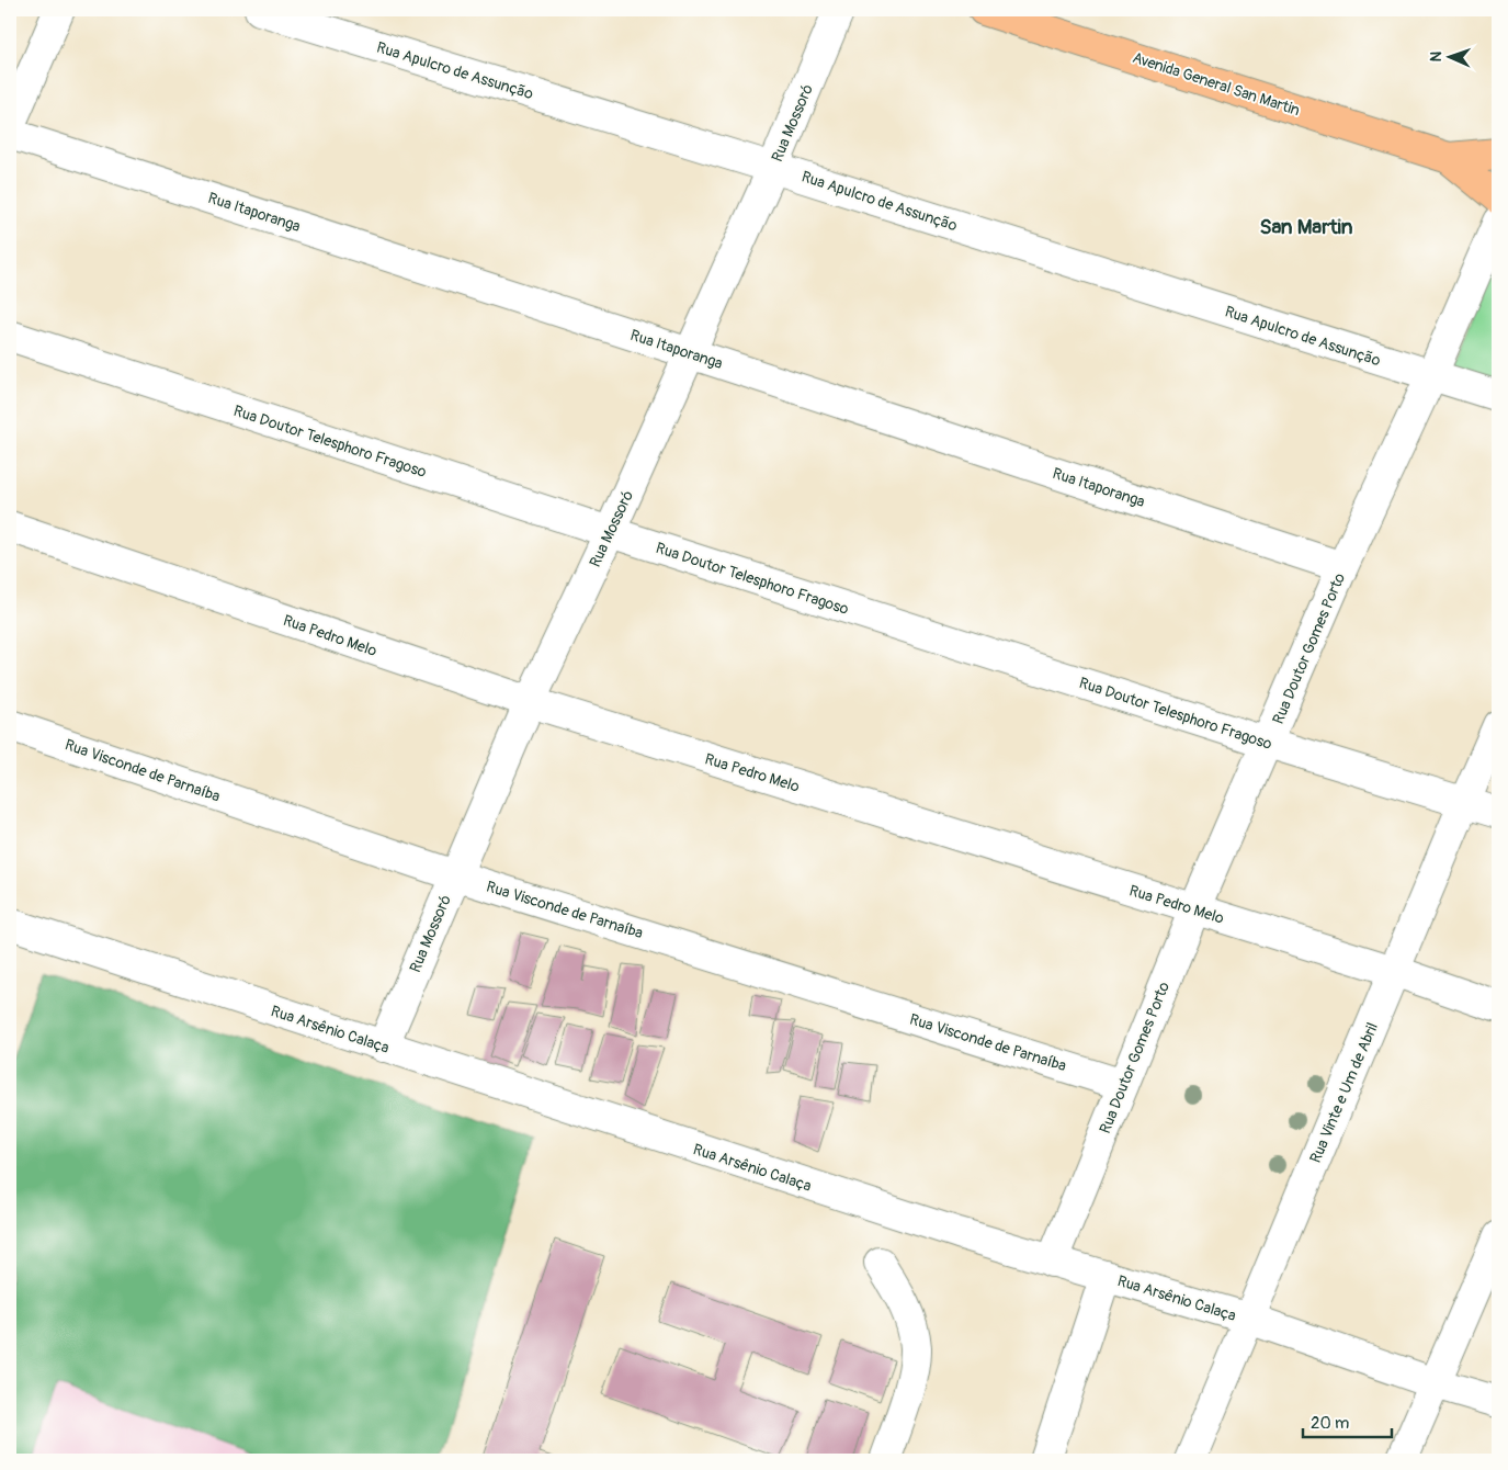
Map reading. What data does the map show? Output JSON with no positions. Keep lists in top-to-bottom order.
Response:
{
  "streets": {
    "main road": ["Avenida General San Martin"],
    "street": [
      "Rua Apulcro de Assunção",
      "Rua Mossoró",
      "Rua Itaporanga",
      "Rua Doutor Telesphoro Fragoso",
      "Rua Pedro Melo",
      "Rua Doutor Gomes Porto",
      "Rua Visconde de Parnaíba",
      "Rua Arsênio Calaça",
      "Rua Vinte e Um de Abril"
    ]
  },
  "crossings": [
    ["Rua Apulcro de Assunção", "Rua Mossoró"],
    ["Rua Apulcro de Assunção", "Rua Doutor Gomes Porto"],
    ["Rua Mossoró", "Rua Itaporanga"],
    ["Rua Mossoró", "Rua Doutor Telesphoro Fragoso"],
    ["Rua Mossoró", "Rua Pedro Melo"],
    ["Rua Mossoró", "Rua Visconde de Parnaíba"],
    ["Rua Mossoró", "Rua Arsênio Calaça"],
    ["Rua Itaporanga", "Rua Doutor Gomes Porto"],
    ["Rua Doutor Telesphoro Fragoso", "Rua Doutor Gomes Porto"],
    ["Rua Doutor Telesphoro Fragoso", "Rua Vinte e Um de Abril"],
    ["Rua Pedro Melo", "Rua Doutor Gomes Porto"],
    ["Rua Pedro Melo", "Rua Vinte e Um de Abril"],
    ["Rua Doutor Gomes Porto", "Rua Visconde de Parnaíba"],
    ["Rua Doutor Gomes Porto", "Rua Arsênio Calaça"],
    ["Rua Arsênio Calaça", "Rua Vinte e Um de Abril"]
  ],
  "districts": ["San Martin"],
  "scale_bar": "20 m",
  "north": "left"
}
